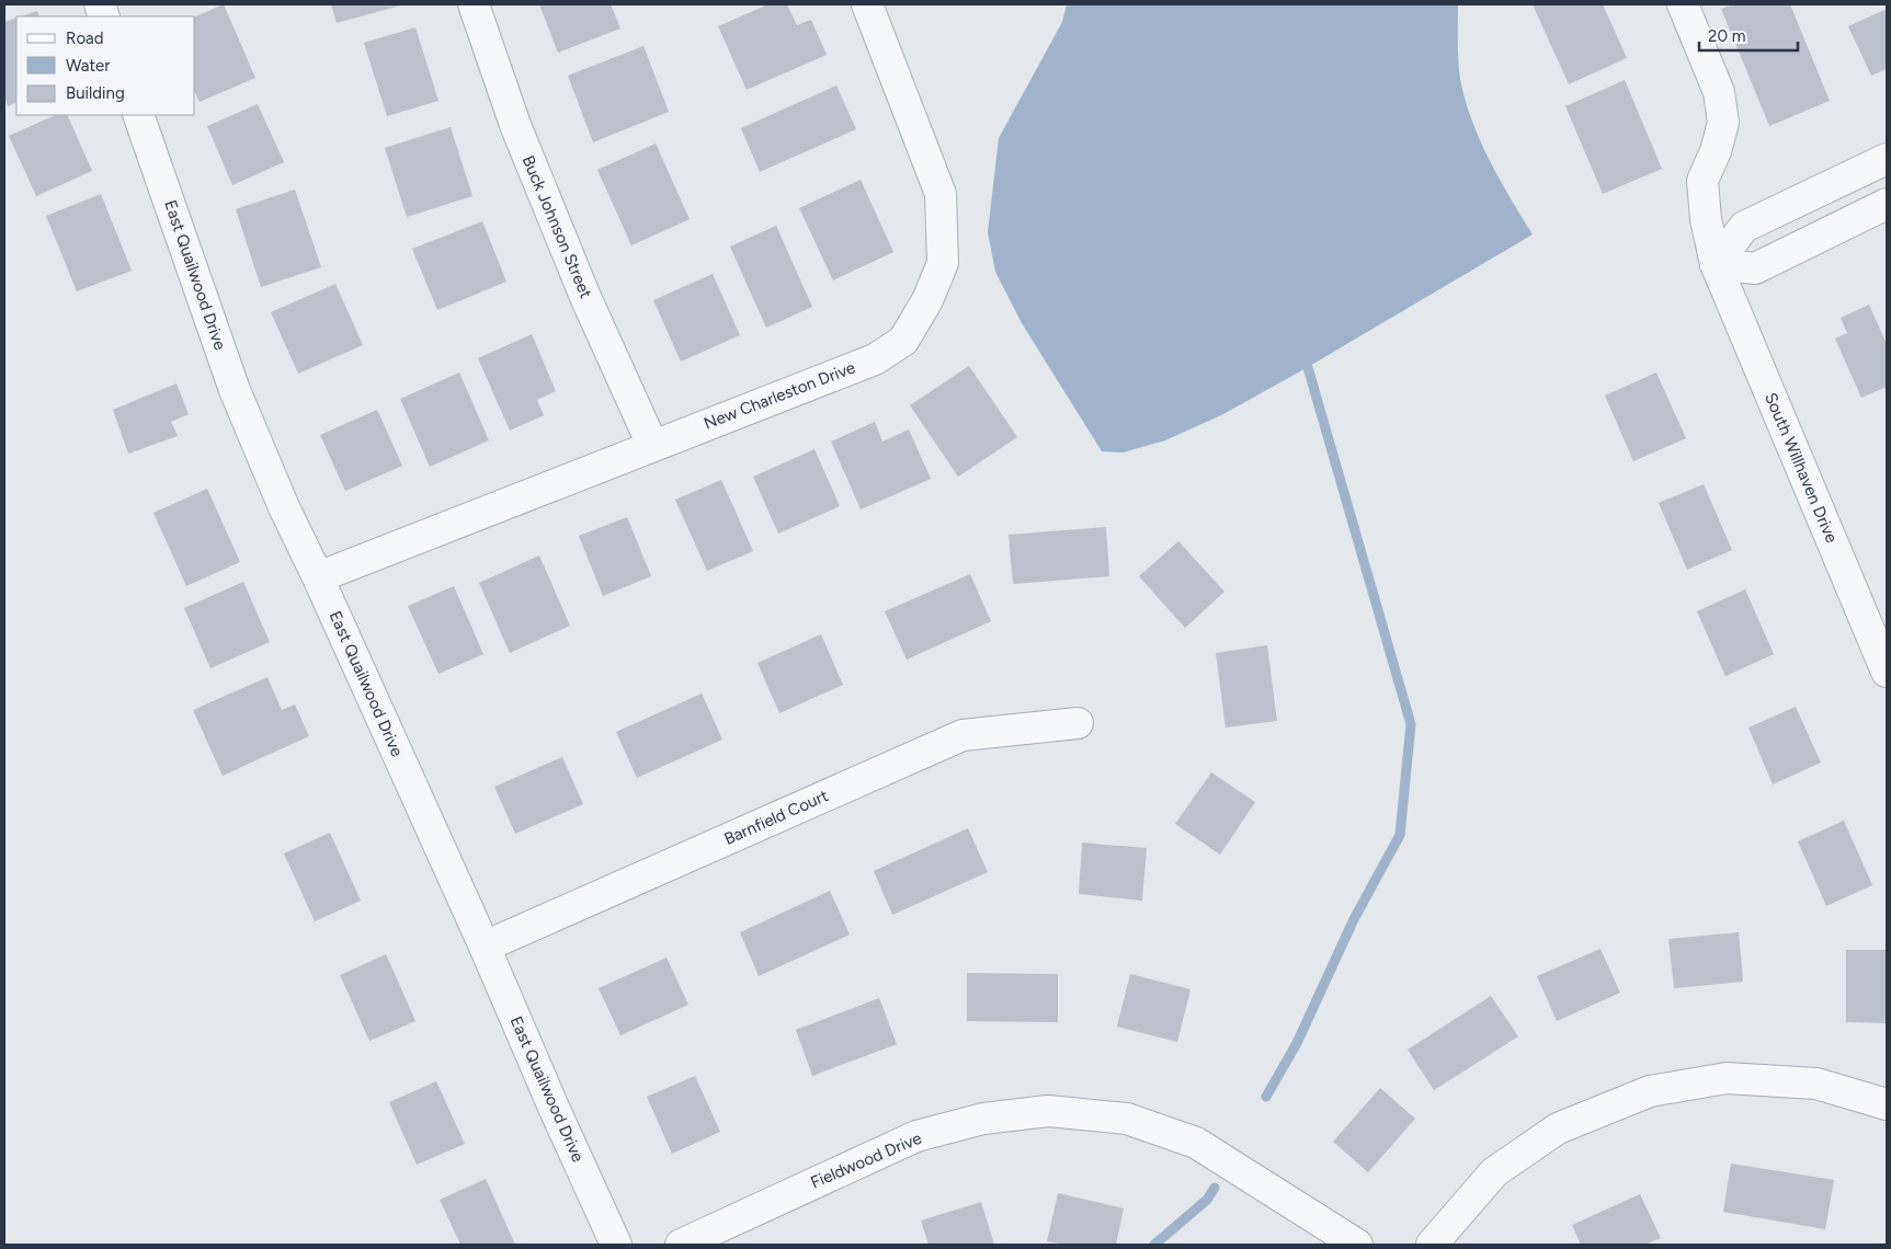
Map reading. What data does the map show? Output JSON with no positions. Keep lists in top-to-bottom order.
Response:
{
  "streets": {
    "street": [
      "Buck Johnson Street",
      "East Quailwood Drive",
      "New Charleston Drive",
      "South Willhaven Drive",
      "Barnfield Court",
      "Fieldwood Drive"
    ]
  },
  "crossings": [
    ["Buck Johnson Street", "New Charleston Drive"],
    ["East Quailwood Drive", "New Charleston Drive"],
    ["East Quailwood Drive", "Barnfield Court"]
  ],
  "legend": ["Road", "Water", "Building"],
  "scale_bar": "20 m"
}
